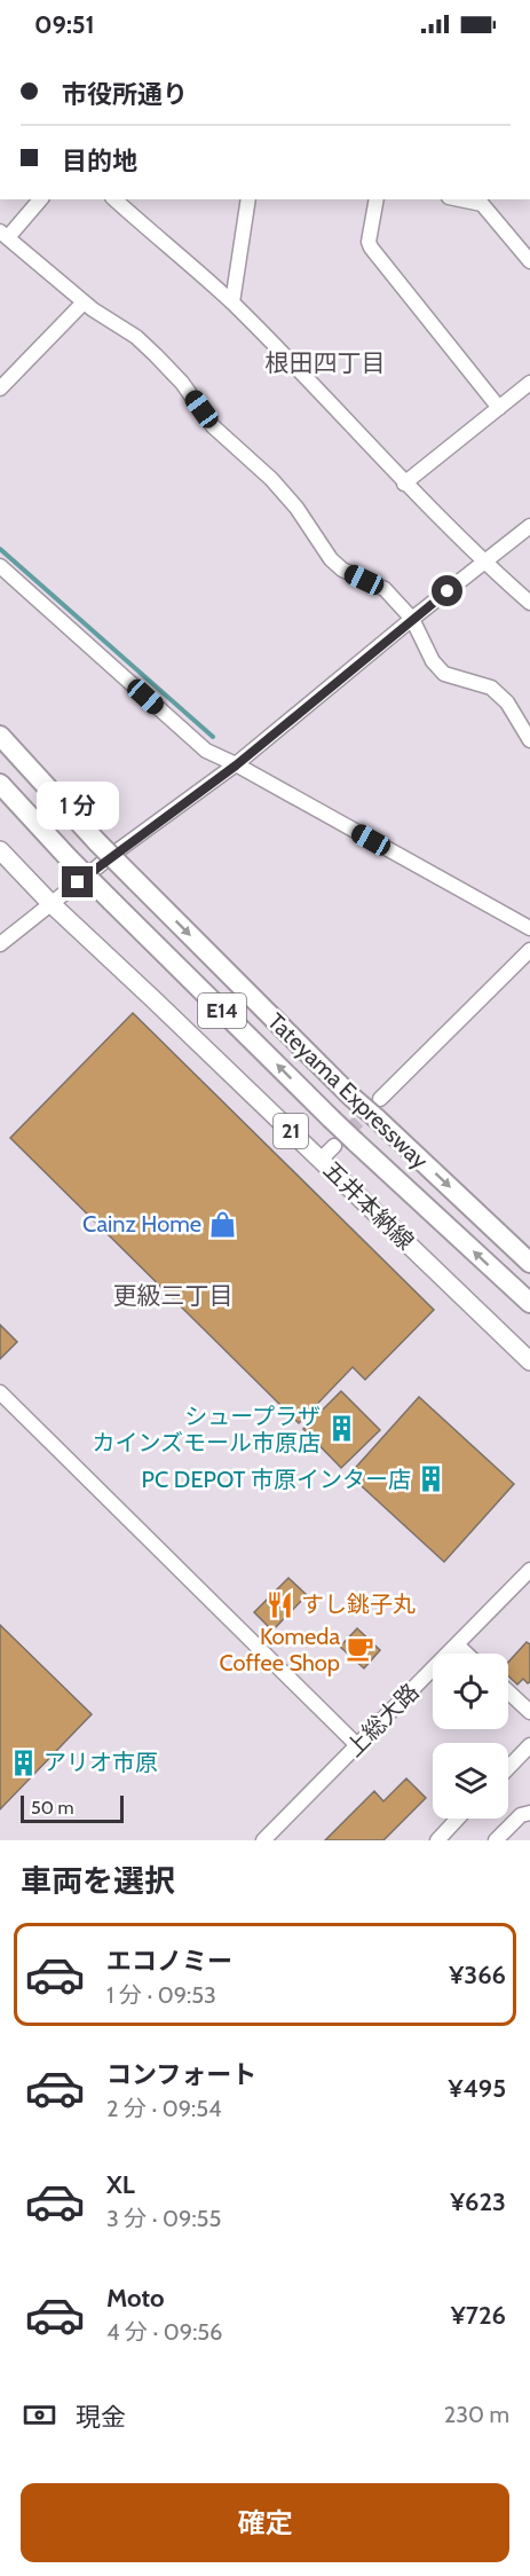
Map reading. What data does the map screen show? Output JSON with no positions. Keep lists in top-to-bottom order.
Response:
{
  "streets": {
    "highway": ["E14", "Tateyama Expressway"],
    "main road": ["21", "五井本納線"],
    "street": ["上総大路"]
  },
  "districts": ["根田四丁目", "更級三丁目"],
  "places": {
    "shop": ["Cainz Home"],
    "building": ["シュープラザ カインズモール市原店", "PC DEPOT 市原インター店", "アリオ市原"],
    "restaurant": ["すし銚子丸"],
    "cafe": ["Komeda Coffee Shop"]
  },
  "scale_bar": "50 m",
  "page": {
    "status": "09:51",
    "banner": ["市役所通り", "目的地"],
    "bubble": "1 分",
    "scale": "50 m",
    "heading": "車両を選択",
    "list": [
      {
        "name": "エコノミー",
        "note": "1 分 · 09:53",
        "value": "¥366"
      },
      {
        "name": "コンフォート",
        "note": "2 分 · 09:54",
        "value": "¥495"
      },
      {
        "name": "XL",
        "note": "3 分 · 09:55",
        "value": "¥623"
      },
      {
        "name": "Moto",
        "note": "4 分 · 09:56",
        "value": "¥726"
      }
    ],
    "pay": ["現金", "230 m"],
    "buttons": "確定"
  }
}
